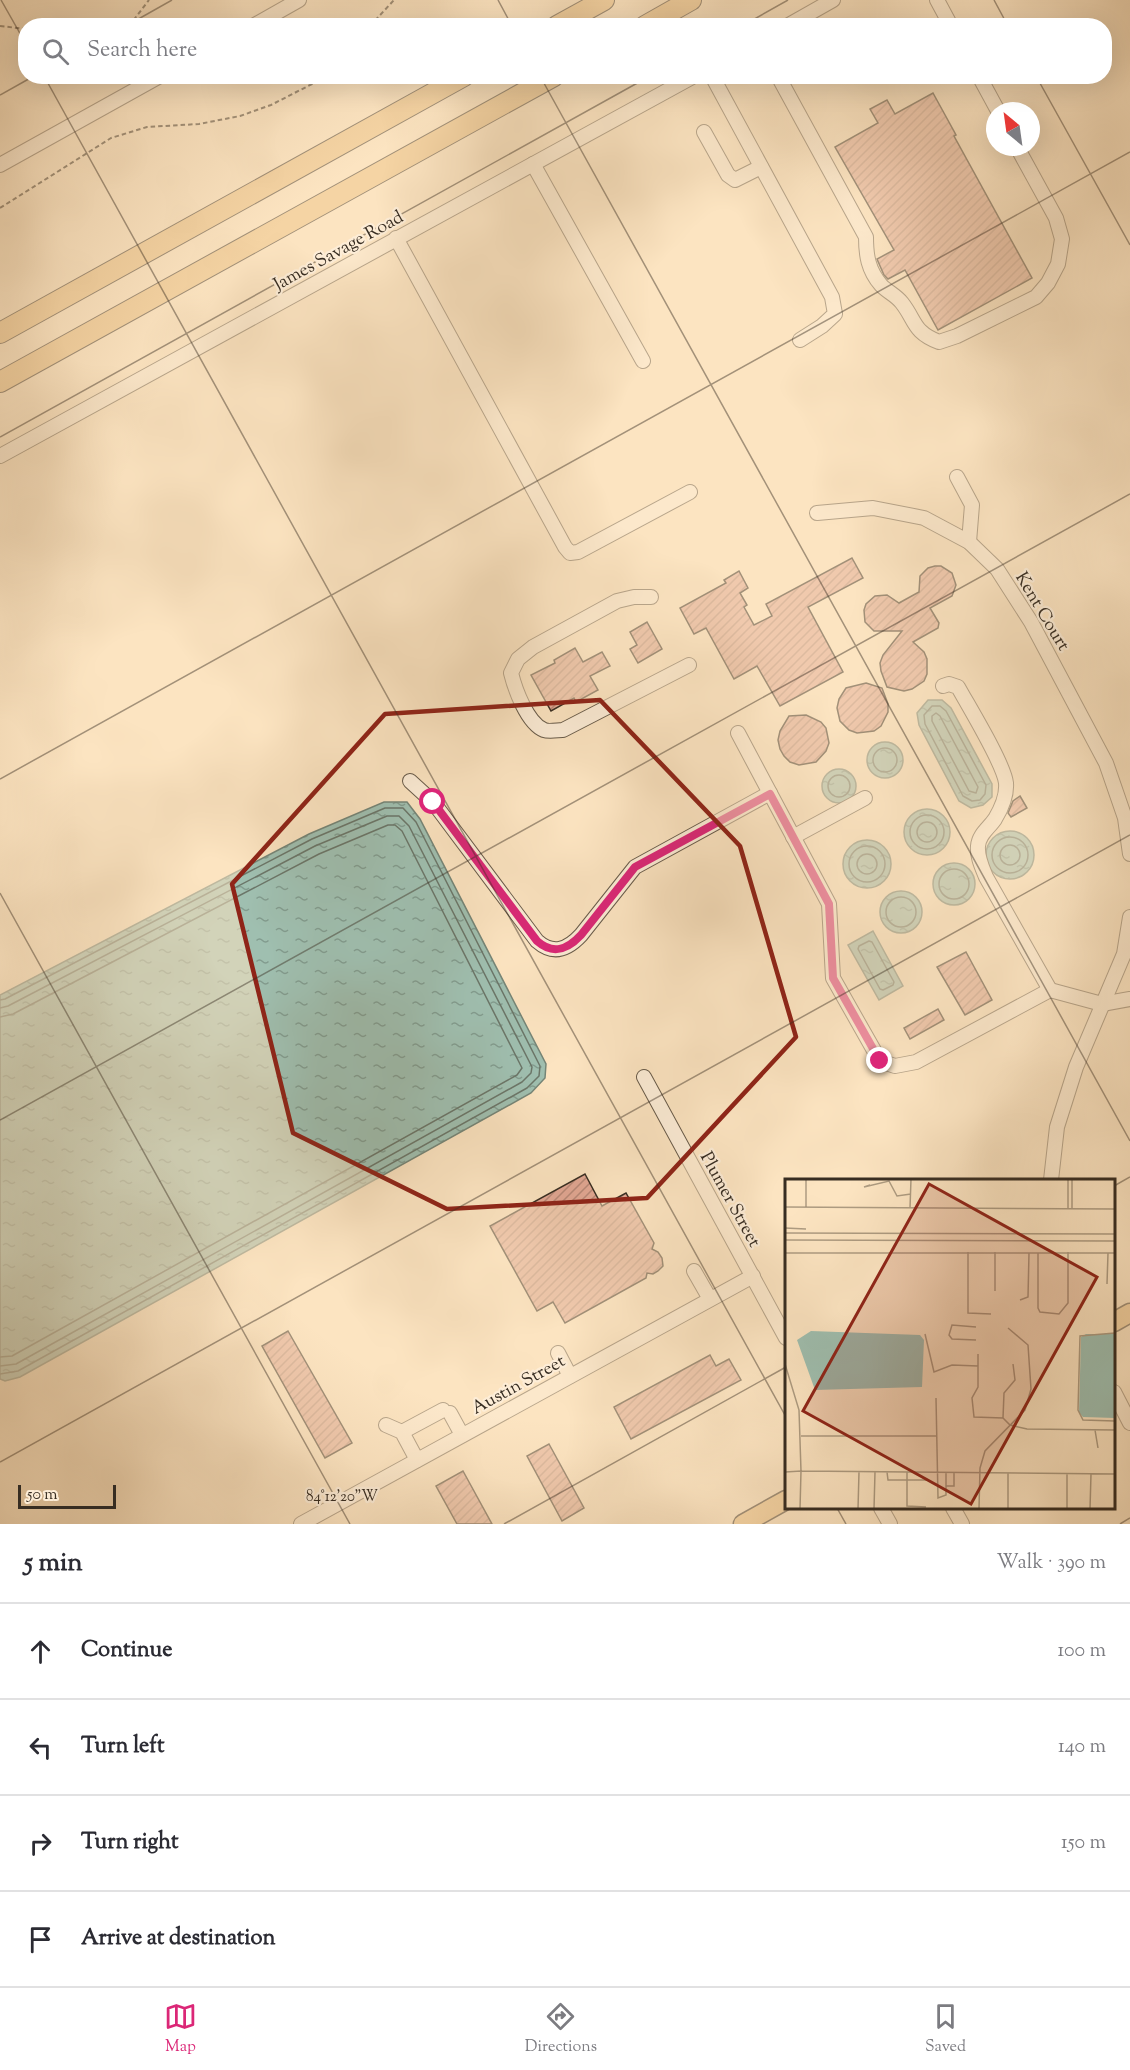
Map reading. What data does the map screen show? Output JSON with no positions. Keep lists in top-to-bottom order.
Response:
{
  "streets": {
    "street": [
      "James Savage Road",
      "Kent Court",
      "Plumer Street",
      "Austin Street"
    ]
  },
  "crossings": [
    ["Plumer Street", "Austin Street"]
  ],
  "scale_bar": "50 m",
  "north": "top left",
  "page": {
    "search": "Search here",
    "scale": "50 m",
    "heading": ["5 min", "Walk · 390 m"],
    "list": [
      ["Continue", "100 m"],
      ["Turn left", "140 m"],
      ["Turn right", "150 m"],
      "Arrive at destination"
    ],
    "nav": ["Map", "Directions", "Saved"]
  },
  "coordinates": ["84°12'20\"W"]
}
